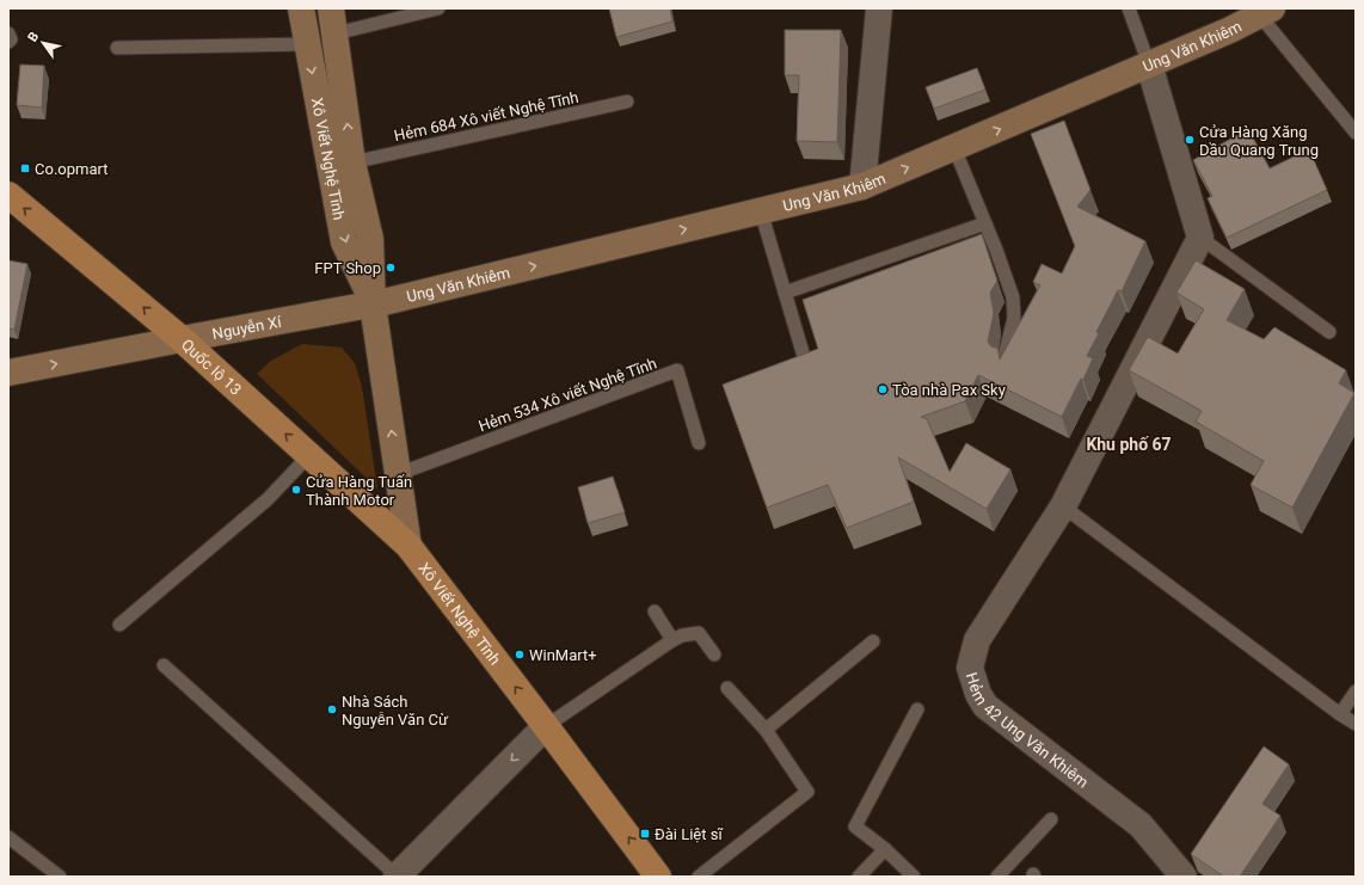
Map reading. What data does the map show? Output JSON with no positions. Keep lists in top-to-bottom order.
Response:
{
  "streets": {
    "main road": [
      "Ung Văn Khiêm",
      "Xô Viết Nghệ Tĩnh",
      "Nguyễn Xí",
      "Quốc lộ 13"
    ],
    "street": ["Hẻm 42 Ung Văn Khiêm"],
    "lane": ["Hẻm 684 Xô viết Nghệ Tĩnh", "Hẻm 534 Xô viết Nghệ Tĩnh"]
  },
  "crossings": [
    ["Ung Văn Khiêm", "Xô Viết Nghệ Tĩnh"],
    ["Ung Văn Khiêm", "Nguyễn Xí"],
    ["Hẻm 684 Xô viết Nghệ Tĩnh", "Xô Viết Nghệ Tĩnh"],
    ["Xô Viết Nghệ Tĩnh", "Nguyễn Xí"],
    ["Xô Viết Nghệ Tĩnh", "Quốc lộ 13"],
    ["Xô Viết Nghệ Tĩnh", "Hẻm 534 Xô viết Nghệ Tĩnh"],
    ["Nguyễn Xí", "Quốc lộ 13"]
  ],
  "one_way": ["Ung Văn Khiêm", "Nguyễn Xí", "Quốc lộ 13"],
  "districts": ["Khu phố 67"],
  "places": {
    "other": [
      "Cửa Hàng Xăng Dầu Quang Trung",
      "FPT Shop",
      "Tòa nhà Pax Sky",
      "Cửa Hàng Tuấn Thành Motor",
      "WinMart+",
      "Nhà Sách Nguyễn Văn Cừ"
    ],
    "transit": ["Co.opmart", "Đài Liệt sĩ"]
  },
  "north": "top left"
}
